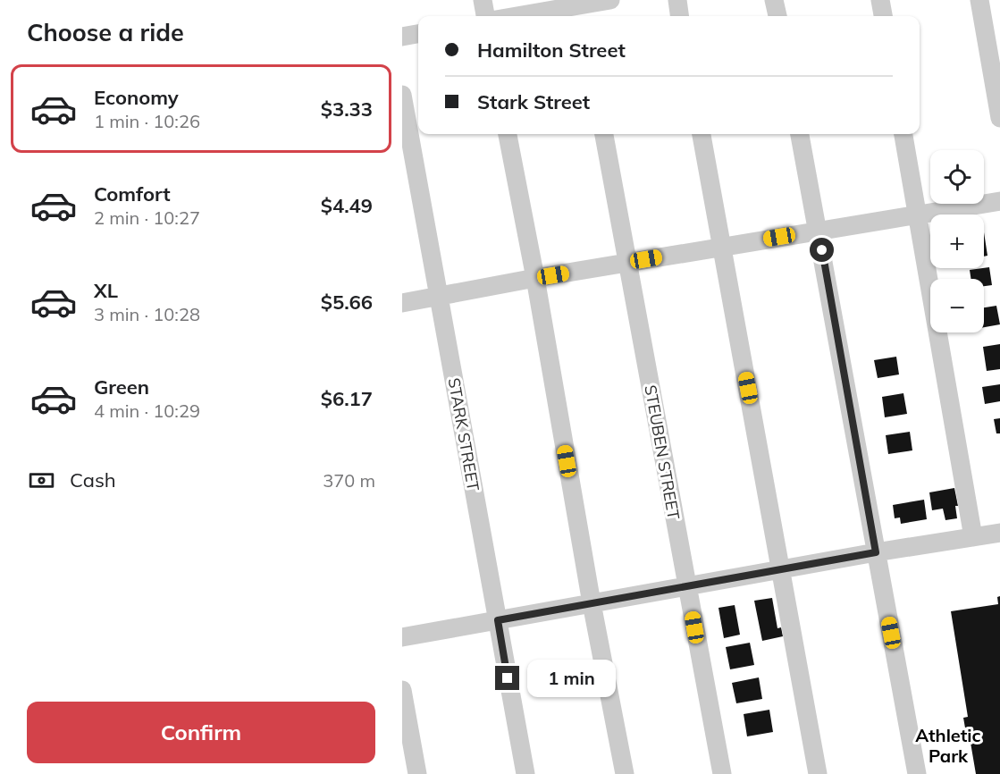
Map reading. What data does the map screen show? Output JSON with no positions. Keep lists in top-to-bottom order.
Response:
{
  "streets": {
    "street": ["STARK STREET", "STEUBEN STREET"]
  },
  "districts": ["Athletic Park"],
  "page": {
    "heading": "Choose a ride",
    "banner": ["Hamilton Street", "Stark Street"],
    "list": [
      {
        "name": "Economy",
        "note": "1 min · 10:26",
        "value": "$3.33"
      },
      {
        "name": "Comfort",
        "note": "2 min · 10:27",
        "value": "$4.49"
      },
      {
        "name": "XL",
        "note": "3 min · 10:28",
        "value": "$5.66"
      },
      {
        "name": "Green",
        "note": "4 min · 10:29",
        "value": "$6.17"
      }
    ],
    "map_buttons": ["+", "−"],
    "pay": ["Cash", "370 m"],
    "bubble": "1 min",
    "buttons": "Confirm"
  }
}
